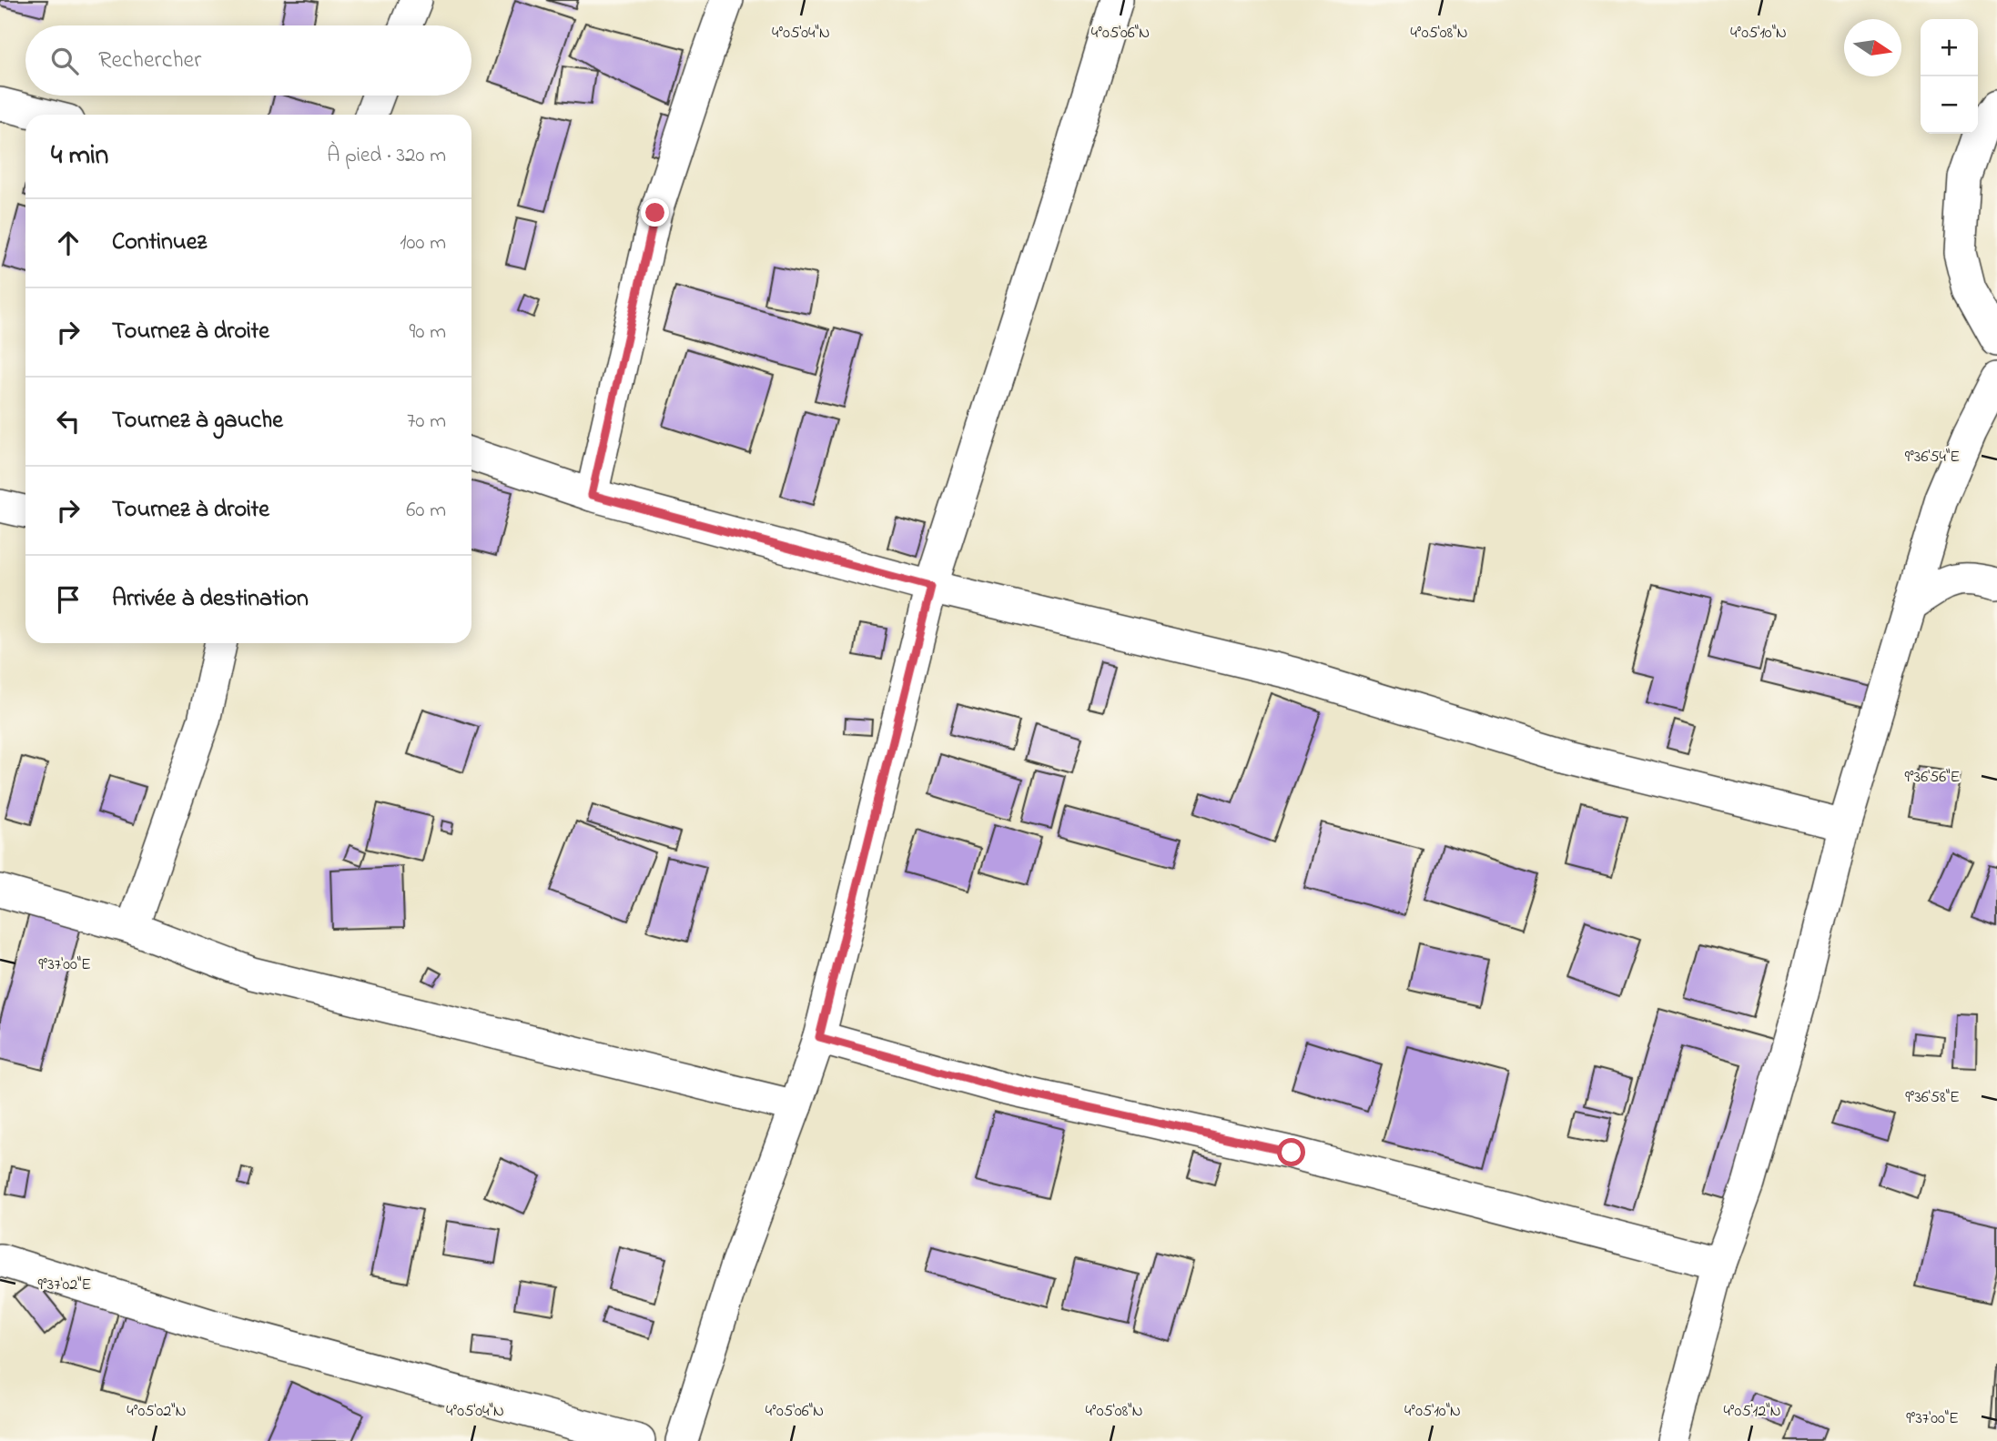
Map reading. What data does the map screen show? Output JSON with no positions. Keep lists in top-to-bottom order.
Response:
{
  "north": "right",
  "page": {
    "map_buttons": ["+", "−"],
    "search": "Rechercher",
    "heading": ["4 min", "À pied · 320 m"],
    "list": [
      ["Continuez", "100 m"],
      ["Tournez à droite", "90 m"],
      ["Tournez à gauche", "70 m"],
      ["Tournez à droite", "60 m"],
      "Arrivée à destination"
    ]
  },
  "coordinates": [
    "4°05'04\"N",
    "4°05'06\"N",
    "4°05'08\"N",
    "4°05'10\"N",
    "9°36'54\"E",
    "9°36'56\"E",
    "9°37'00\"E",
    "9°36'58\"E",
    "9°37'02\"E",
    "4°05'02\"N",
    "4°05'12\"N"
  ]
}
